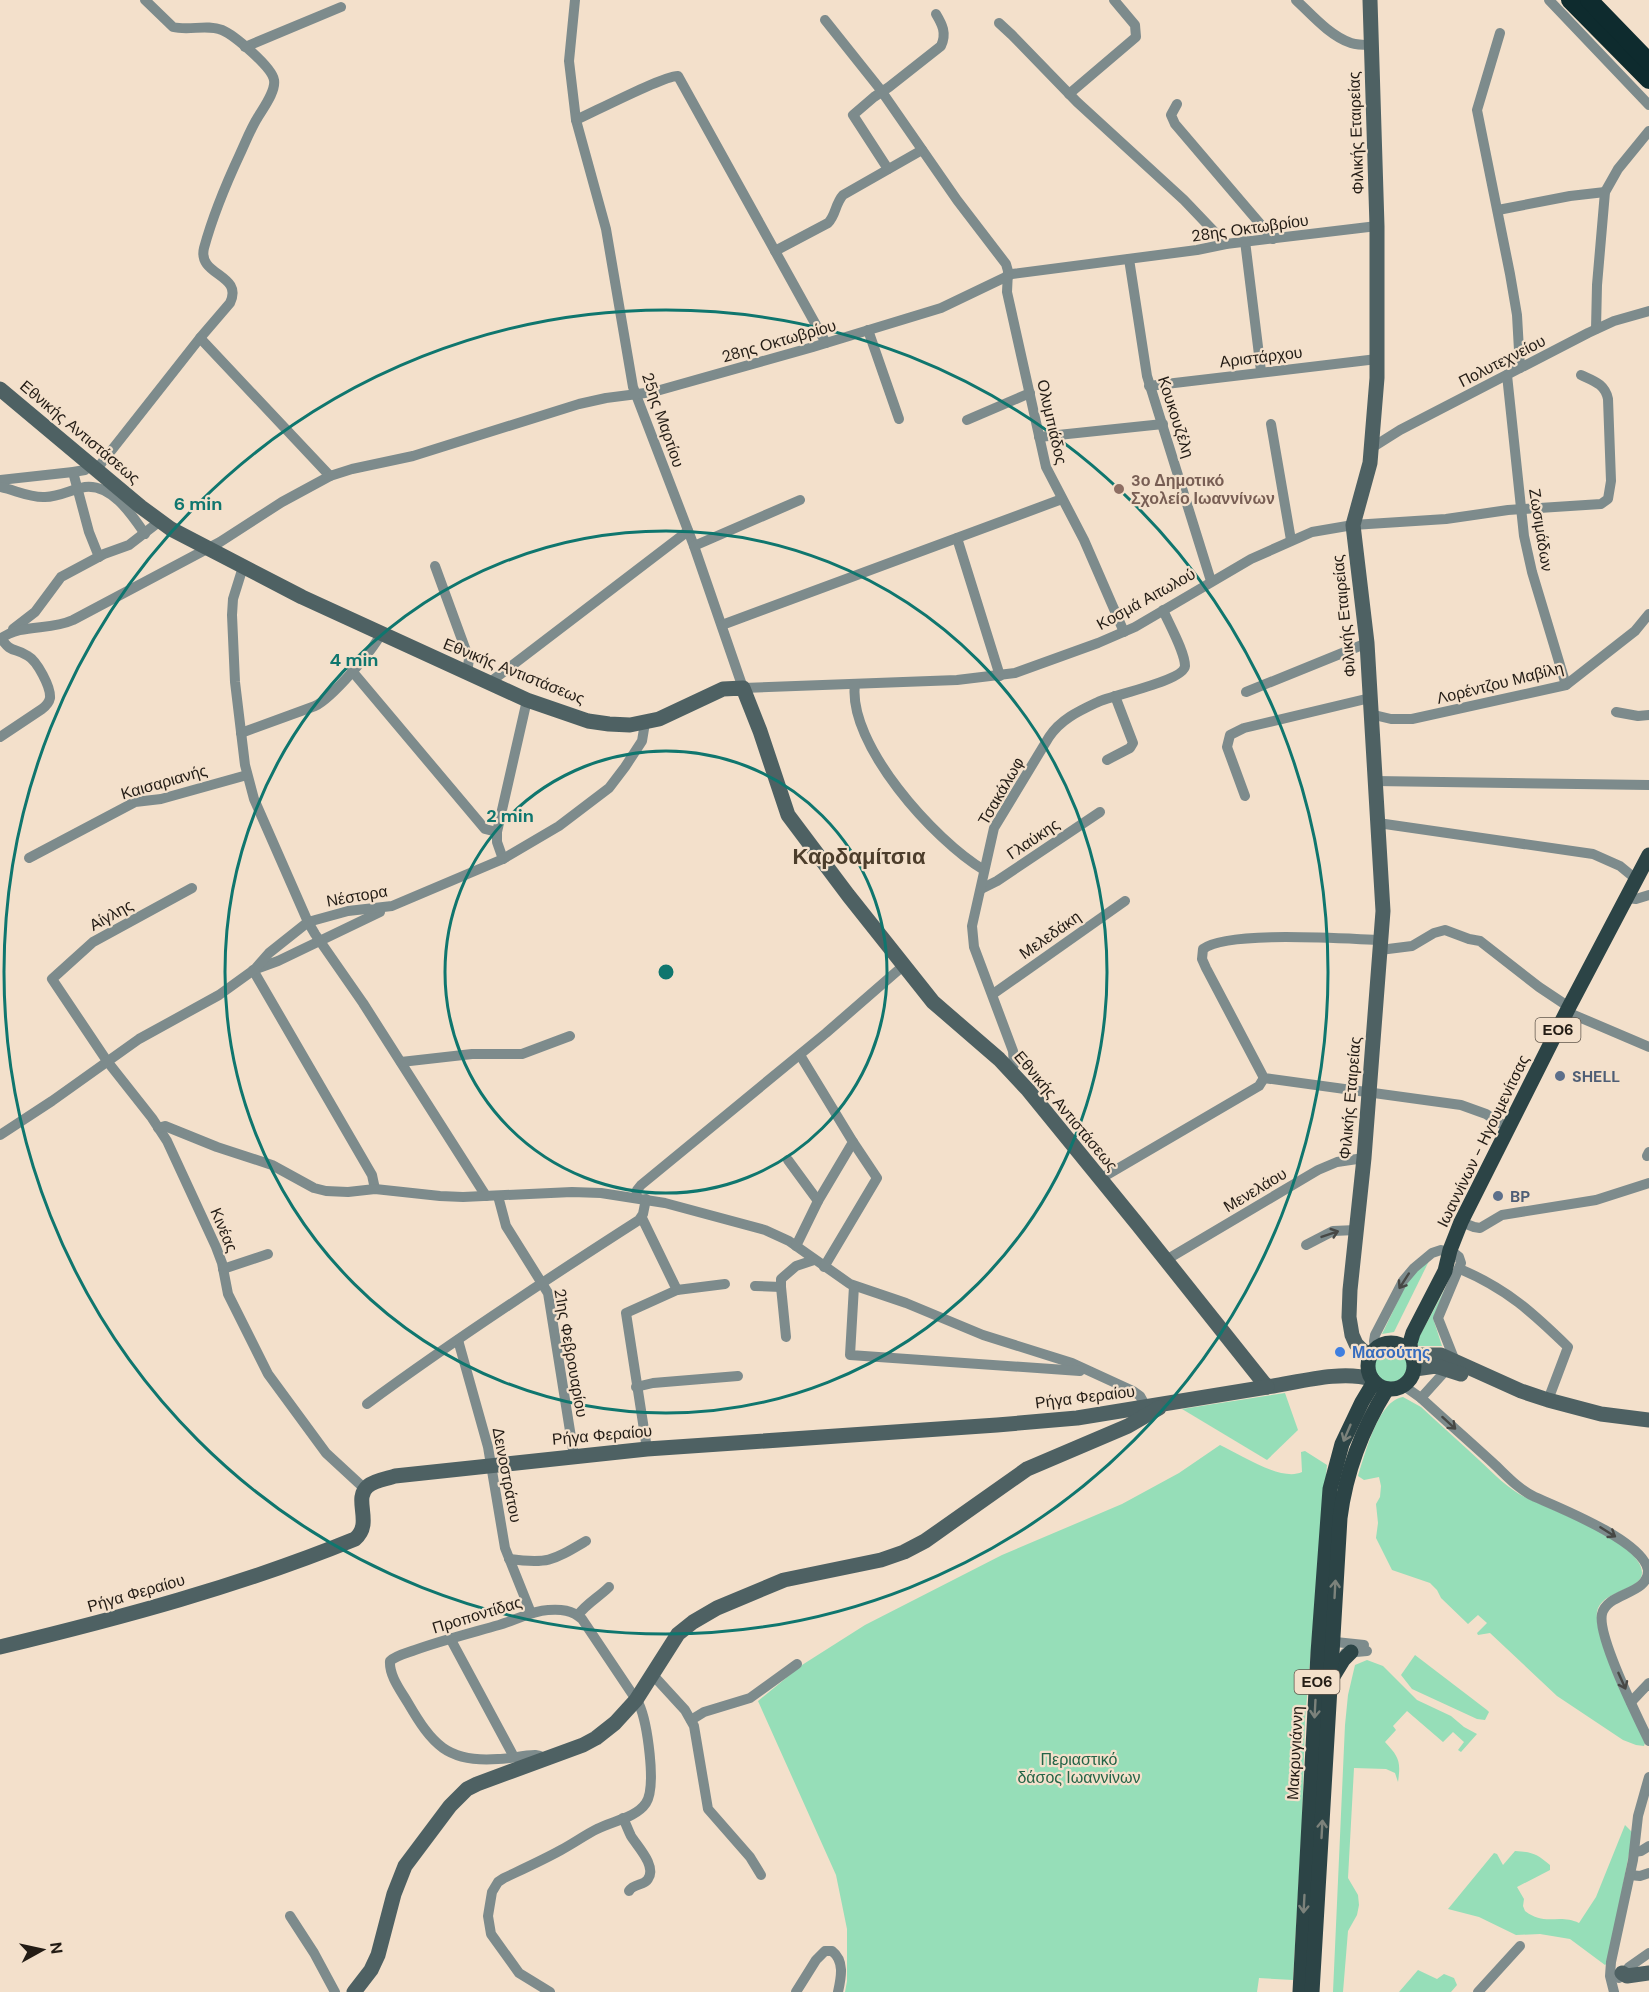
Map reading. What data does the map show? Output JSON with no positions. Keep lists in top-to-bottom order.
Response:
{
  "streets": {
    "main road": ["ΕΟ6", "Ιωαννίνων - Ηγουμενίτσας", "Μακρυγιάννη"],
    "street": [
      "Φιλικής Εταιρείας",
      "28ης Οκτωβρίου",
      "Αριστάρχου",
      "Πολυτεχνείου",
      "Κουκουζέλη",
      "25ης Μαρτίου",
      "Ολυμπιάδος",
      "Εθνικής Αντιστάσεως",
      "Ζωσιμάδων",
      "Κοσμά Αιτωλού",
      "Λορέντζου Μαβίλη",
      "Καισαριανής",
      "Τσακάλωφ",
      "Γλαύκης",
      "Νέστορα",
      "Αίγλης",
      "Μελεδάκη",
      "Μενελάου",
      "Κινέας",
      "21ης Φεβρουαρίου",
      "Ρήγα Φεραίου",
      "Δεινοστράτου",
      "Προποντίδας"
    ]
  },
  "crossings": [
    ["Φιλικής Εταιρείας", "28ης Οκτωβρίου"],
    ["Φιλικής Εταιρείας", "Αριστάρχου"],
    ["Φιλικής Εταιρείας", "Πολυτεχνείου"],
    ["Φιλικής Εταιρείας", "Κοσμά Αιτωλού"],
    ["Φιλικής Εταιρείας", "Λορέντζου Μαβίλη"],
    ["Φιλικής Εταιρείας", "ΕΟ6"],
    ["Φιλικής Εταιρείας", "Ιωαννίνων - Ηγουμενίτσας"],
    ["Φιλικής Εταιρείας", "Μενελάου"],
    ["Φιλικής Εταιρείας", "Μακρυγιάννη"],
    ["28ης Οκτωβρίου", "Κουκουζέλη"],
    ["28ης Οκτωβρίου", "25ης Μαρτίου"],
    ["28ης Οκτωβρίου", "Ολυμπιάδος"],
    ["28ης Οκτωβρίου", "Εθνικής Αντιστάσεως"],
    ["Αριστάρχου", "Κουκουζέλη"],
    ["Πολυτεχνείου", "Ζωσιμάδων"],
    ["Κουκουζέλη", "Κοσμά Αιτωλού"],
    ["25ης Μαρτίου", "Εθνικής Αντιστάσεως"],
    ["25ης Μαρτίου", "Κοσμά Αιτωλού"],
    ["Ολυμπιάδος", "Κοσμά Αιτωλού"],
    ["Εθνικής Αντιστάσεως", "Κοσμά Αιτωλού"],
    ["Εθνικής Αντιστάσεως", "Τσακάλωφ"],
    ["Εθνικής Αντιστάσεως", "Νέστορα"],
    ["Εθνικής Αντιστάσεως", "Μενελάου"],
    ["Εθνικής Αντιστάσεως", "Ρήγα Φεραίου"],
    ["Ζωσιμάδων", "Κοσμά Αιτωλού"],
    ["Ζωσιμάδων", "Λορέντζου Μαβίλη"],
    ["Κοσμά Αιτωλού", "Τσακάλωφ"],
    ["Τσακάλωφ", "Γλαύκης"],
    ["Τσακάλωφ", "Μελεδάκη"],
    ["Νέστορα", "Κινέας"],
    ["Αίγλης", "Κινέας"],
    ["ΕΟ6", "Ιωαννίνων - Ηγουμενίτσας"],
    ["ΕΟ6", "Μακρυγιάννη"],
    ["Ιωαννίνων - Ηγουμενίτσας", "Μακρυγιάννη"],
    ["Κινέας", "Ρήγα Φεραίου"],
    ["21ης Φεβρουαρίου", "Ρήγα Φεραίου"],
    ["Ρήγα Φεραίου", "Δεινοστράτου"],
    ["Δεινοστράτου", "Προποντίδας"]
  ],
  "districts": ["Καρδαμίτσια"],
  "parks": ["Περιαστικό δάσος Ιωαννίνων"],
  "places": [
    "3ο Δημοτικό Σχολείο Ιωαννίνων",
    "SHELL",
    "BP",
    "Μασούτης"
  ],
  "north": "right",
  "rings": ["6 min", "4 min", "2 min"]
}
